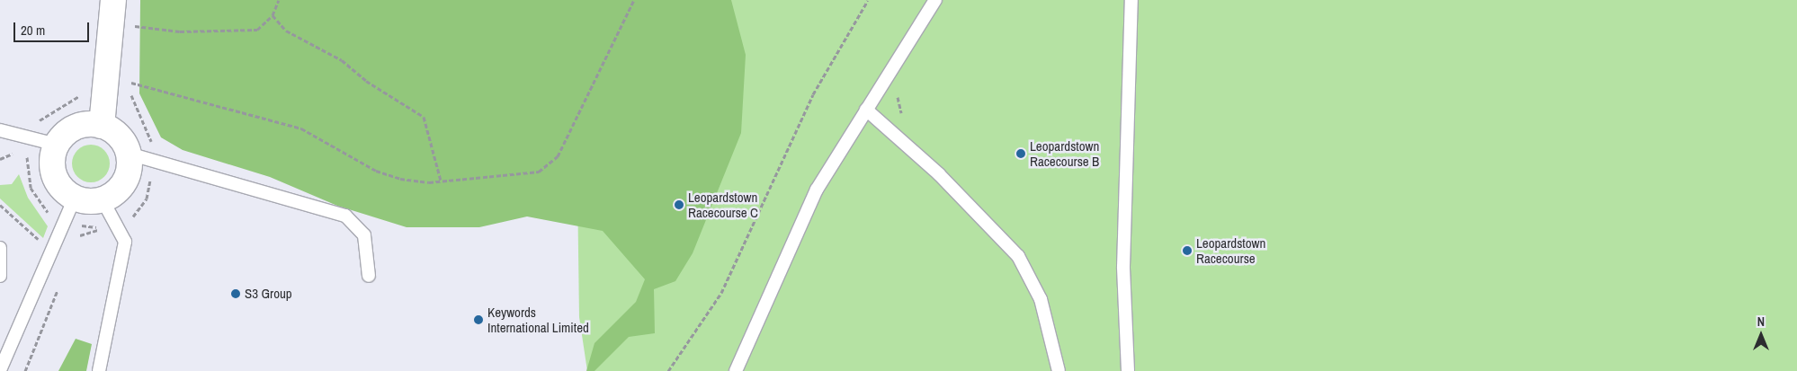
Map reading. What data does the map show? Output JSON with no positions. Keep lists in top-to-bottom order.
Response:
{
  "places": [
    "Leopardstown Racecourse B",
    "Leopardstown Racecourse C",
    "Leopardstown Racecourse",
    "S3 Group",
    "Keywords International Limited"
  ],
  "scale_bar": "20 m",
  "north": "top"
}
